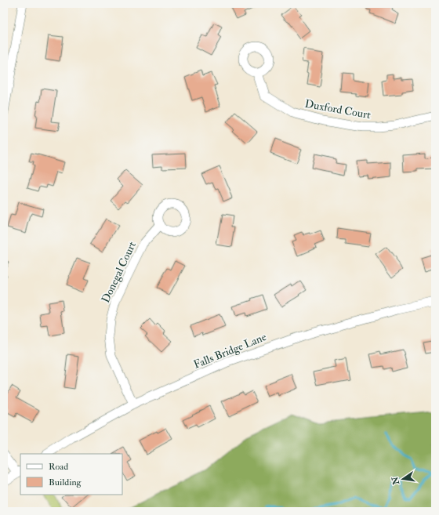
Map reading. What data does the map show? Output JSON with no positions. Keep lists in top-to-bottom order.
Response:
{
  "streets": {
    "street": ["Duxford Court", "Donegal Court", "Falls Bridge Lane"]
  },
  "crossings": [
    ["Donegal Court", "Falls Bridge Lane"]
  ],
  "legend": ["Road", "Building"],
  "north": "left"
}
